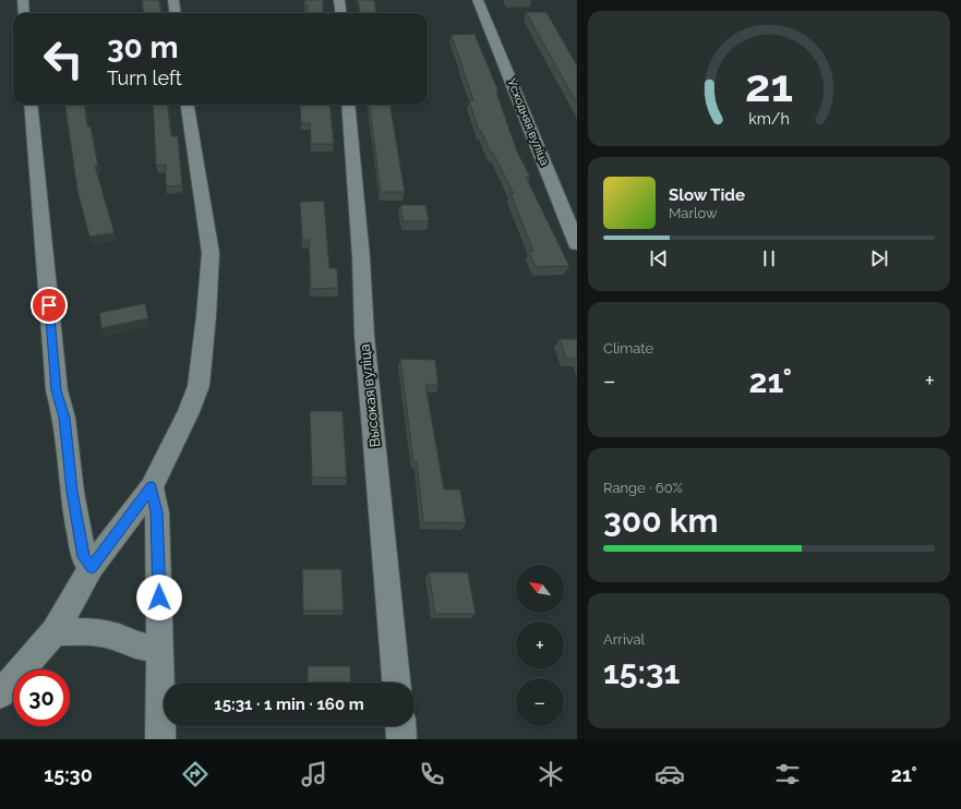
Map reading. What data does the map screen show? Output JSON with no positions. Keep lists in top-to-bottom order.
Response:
{
  "streets": {
    "street": ["Усходняя вуліца", "Высокая вуліца"]
  },
  "north": "top left",
  "page": {
    "turn": ["30 m", "Turn left"],
    "song": ["Slow Tide", "Marlow"],
    "tile": [
      "Climate",
      ["Range · 60%", "300 km"],
      ["Arrival", "15:31"]
    ],
    "heat": ["−", "21°", "+"],
    "map_buttons": ["+", "−"],
    "limit": "30",
    "trip": "15:31 · 1 min · 160 m",
    "tabs": ["15:30", "21°"],
    "gauge": ["21", "km/h"]
  }
}
